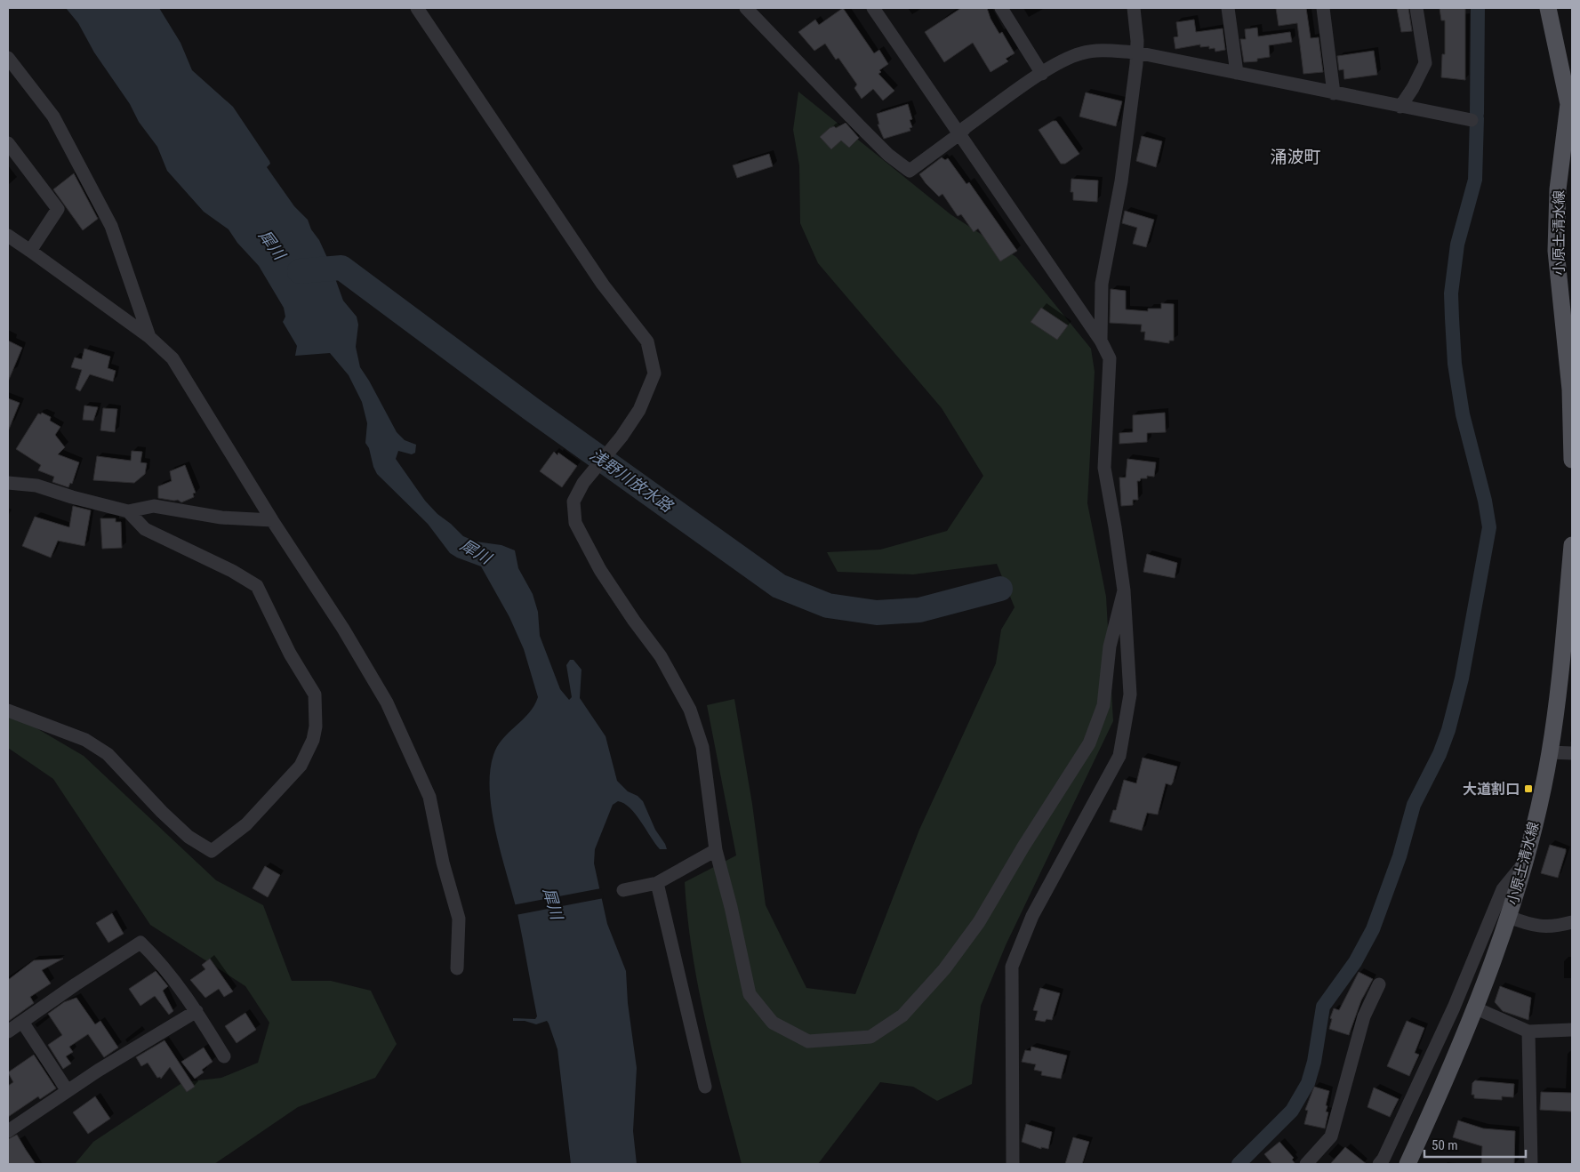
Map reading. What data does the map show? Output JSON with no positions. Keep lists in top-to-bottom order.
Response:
{
  "streets": {
    "main road": ["小原土清水線"]
  },
  "districts": ["涌波町"],
  "water": ["犀川", "浅野川放水路"],
  "places": {
    "transit": ["大道割口"]
  },
  "scale_bar": "50 m"
}
